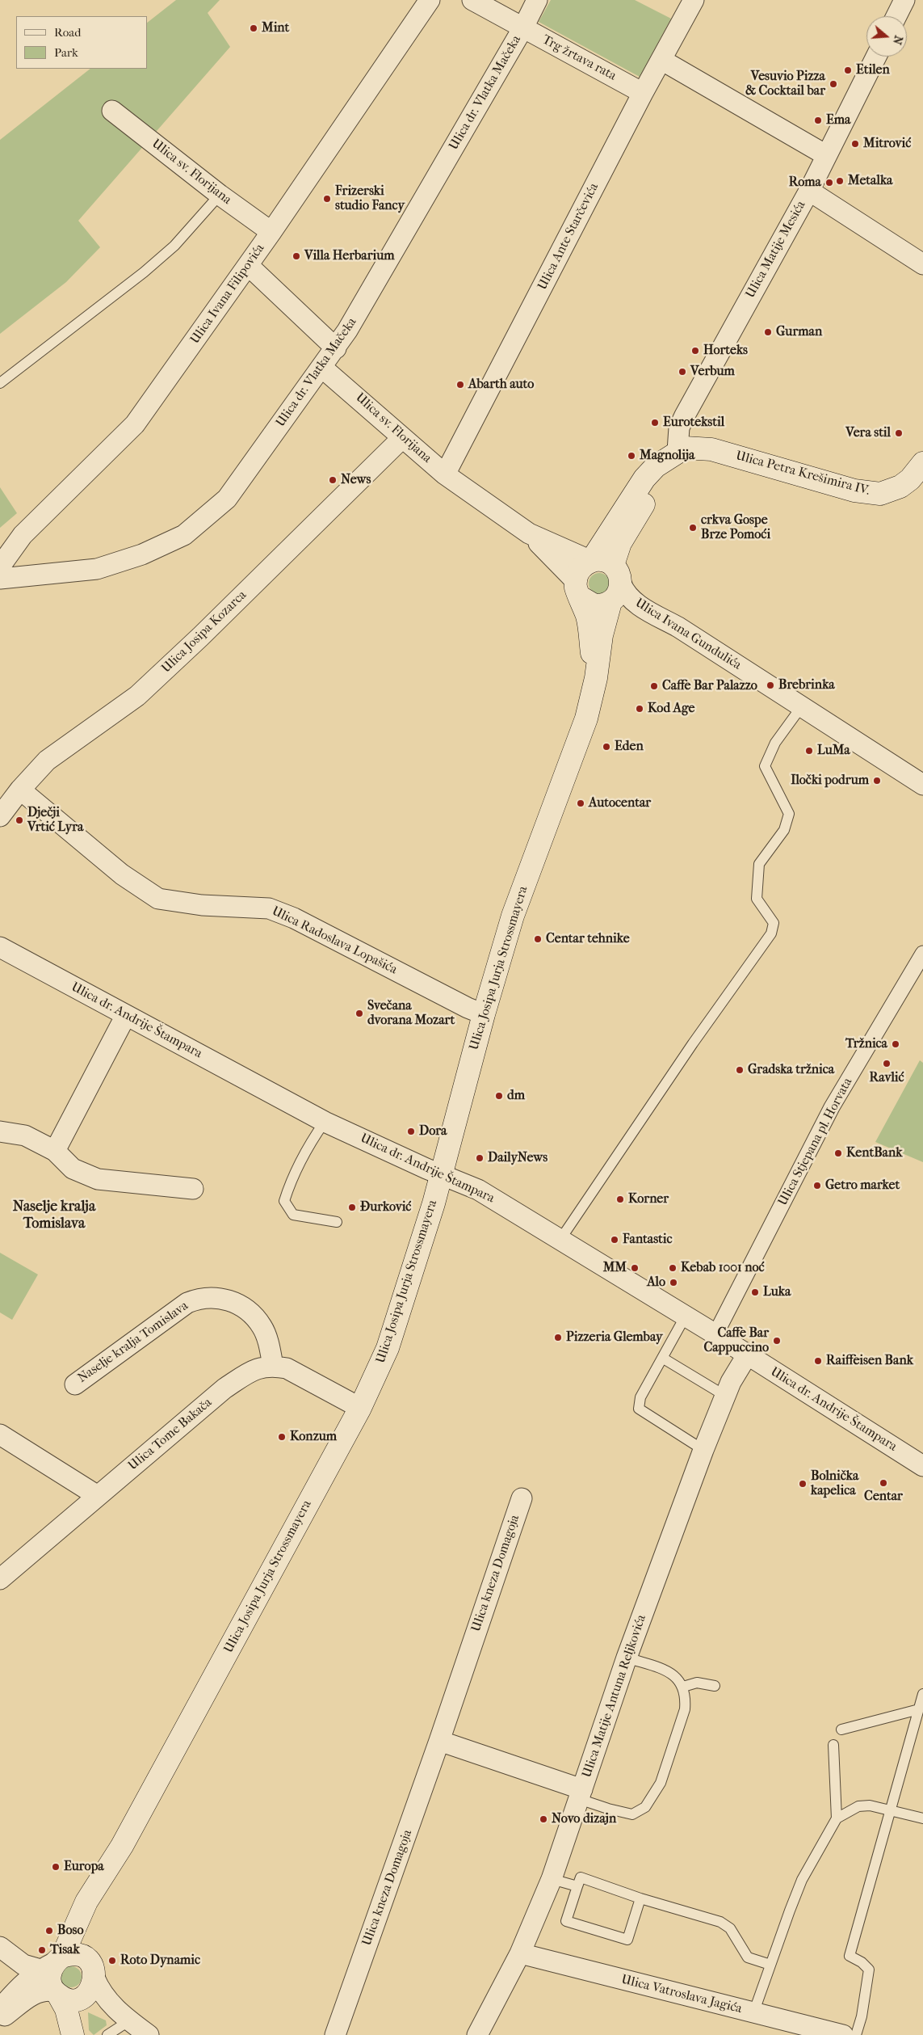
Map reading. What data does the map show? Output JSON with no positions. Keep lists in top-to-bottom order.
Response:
{
  "streets": {
    "main road": ["Ulica Matije Mesića", "Ulica Petra Krešimira IV.", "Ulica Josipa Jurja Strossmayera"],
    "street": [
      "Trg žrtava rata",
      "Ulica dr. Vlatka Mačeka",
      "Ulica sv. Florijana",
      "Ulica Ante Starčevića",
      "Ulica Ivana Filipovića",
      "Ulica Josipa Kozarca",
      "Ulica Ivana Gundulića",
      "Ulica Radoslava Lopašića",
      "Ulica dr. Andrije Štampara",
      "Ulica Stjepana pl. Horvata",
      "Naselje kralja Tomislava",
      "Ulica Tome Bakača",
      "Ulica kneza Domagoja",
      "Ulica Matije Antuna Reljkovića",
      "Ulica Vatroslava Jagića"
    ]
  },
  "crossings": [
    ["Trg žrtava rata", "Ulica dr. Vlatka Mačeka"],
    ["Trg žrtava rata", "Ulica Ante Starčevića"],
    ["Ulica dr. Vlatka Mačeka", "Ulica sv. Florijana"],
    ["Ulica sv. Florijana", "Ulica Ante Starčevića"],
    ["Ulica sv. Florijana", "Ulica Ivana Filipovića"],
    ["Ulica sv. Florijana", "Ulica Josipa Kozarca"],
    ["Ulica Matije Mesića", "Ulica Petra Krešimira IV."],
    ["Ulica Matije Mesića", "Ulica Ivana Gundulića"],
    ["Ulica Matije Mesića", "Ulica Josipa Jurja Strossmayera"],
    ["Ulica Josipa Kozarca", "Ulica Radoslava Lopašića"],
    ["Ulica Ivana Gundulića", "Ulica Josipa Jurja Strossmayera"],
    ["Ulica Radoslava Lopašića", "Ulica Josipa Jurja Strossmayera"],
    ["Ulica Josipa Jurja Strossmayera", "Ulica dr. Andrije Štampara"],
    ["Ulica dr. Andrije Štampara", "Ulica Stjepana pl. Horvata"],
    ["Ulica dr. Andrije Štampara", "Ulica Matije Antuna Reljkovića"],
    ["Naselje kralja Tomislava", "Ulica Tome Bakača"],
    ["Ulica Matije Antuna Reljkovića", "Ulica Vatroslava Jagića"]
  ],
  "districts": ["Naselje kralja Tomislava"],
  "places": [
    "Mint",
    "Etilen",
    "Vesuvio Pizza & Cocktail bar",
    "Ema",
    "Mitrović",
    "Metalka",
    "Roma",
    "Frizerski studio Fancy",
    "Villa Herbarium",
    "Gurman",
    "Horteks",
    "Verbum",
    "Abarth auto",
    "Eurotekstil",
    "Vera stil",
    "Magnolija",
    "News",
    "crkva Gospe Brze Pomoći",
    "Brebrinka",
    "Caffe Bar Palazzo",
    "Kod Age",
    "Eden",
    "LuMa",
    "Iločki podrum",
    "Autocentar",
    "Dječji Vrtić Lyra",
    "Centar tehnike",
    "Svečana dvorana Mozart",
    "Tržnica",
    "Ravlić",
    "Gradska tržnica",
    "dm",
    "Dora",
    "KentBank",
    "DailyNews",
    "Getro market",
    "Korner",
    "Đurković",
    "Fantastic",
    "MM",
    "Kebab 1001 noć",
    "Alo",
    "Luka",
    "Pizzeria Glembay",
    "Caffe Bar Cappuccino",
    "Raiffeisen Bank",
    "Konzum",
    "Centar",
    "Bolnička kapelica",
    "Novo dizajn",
    "Europa",
    "Boso",
    "Tisak",
    "Roto Dynamic"
  ],
  "legend": ["Road", "Park"],
  "north": "right"
}
